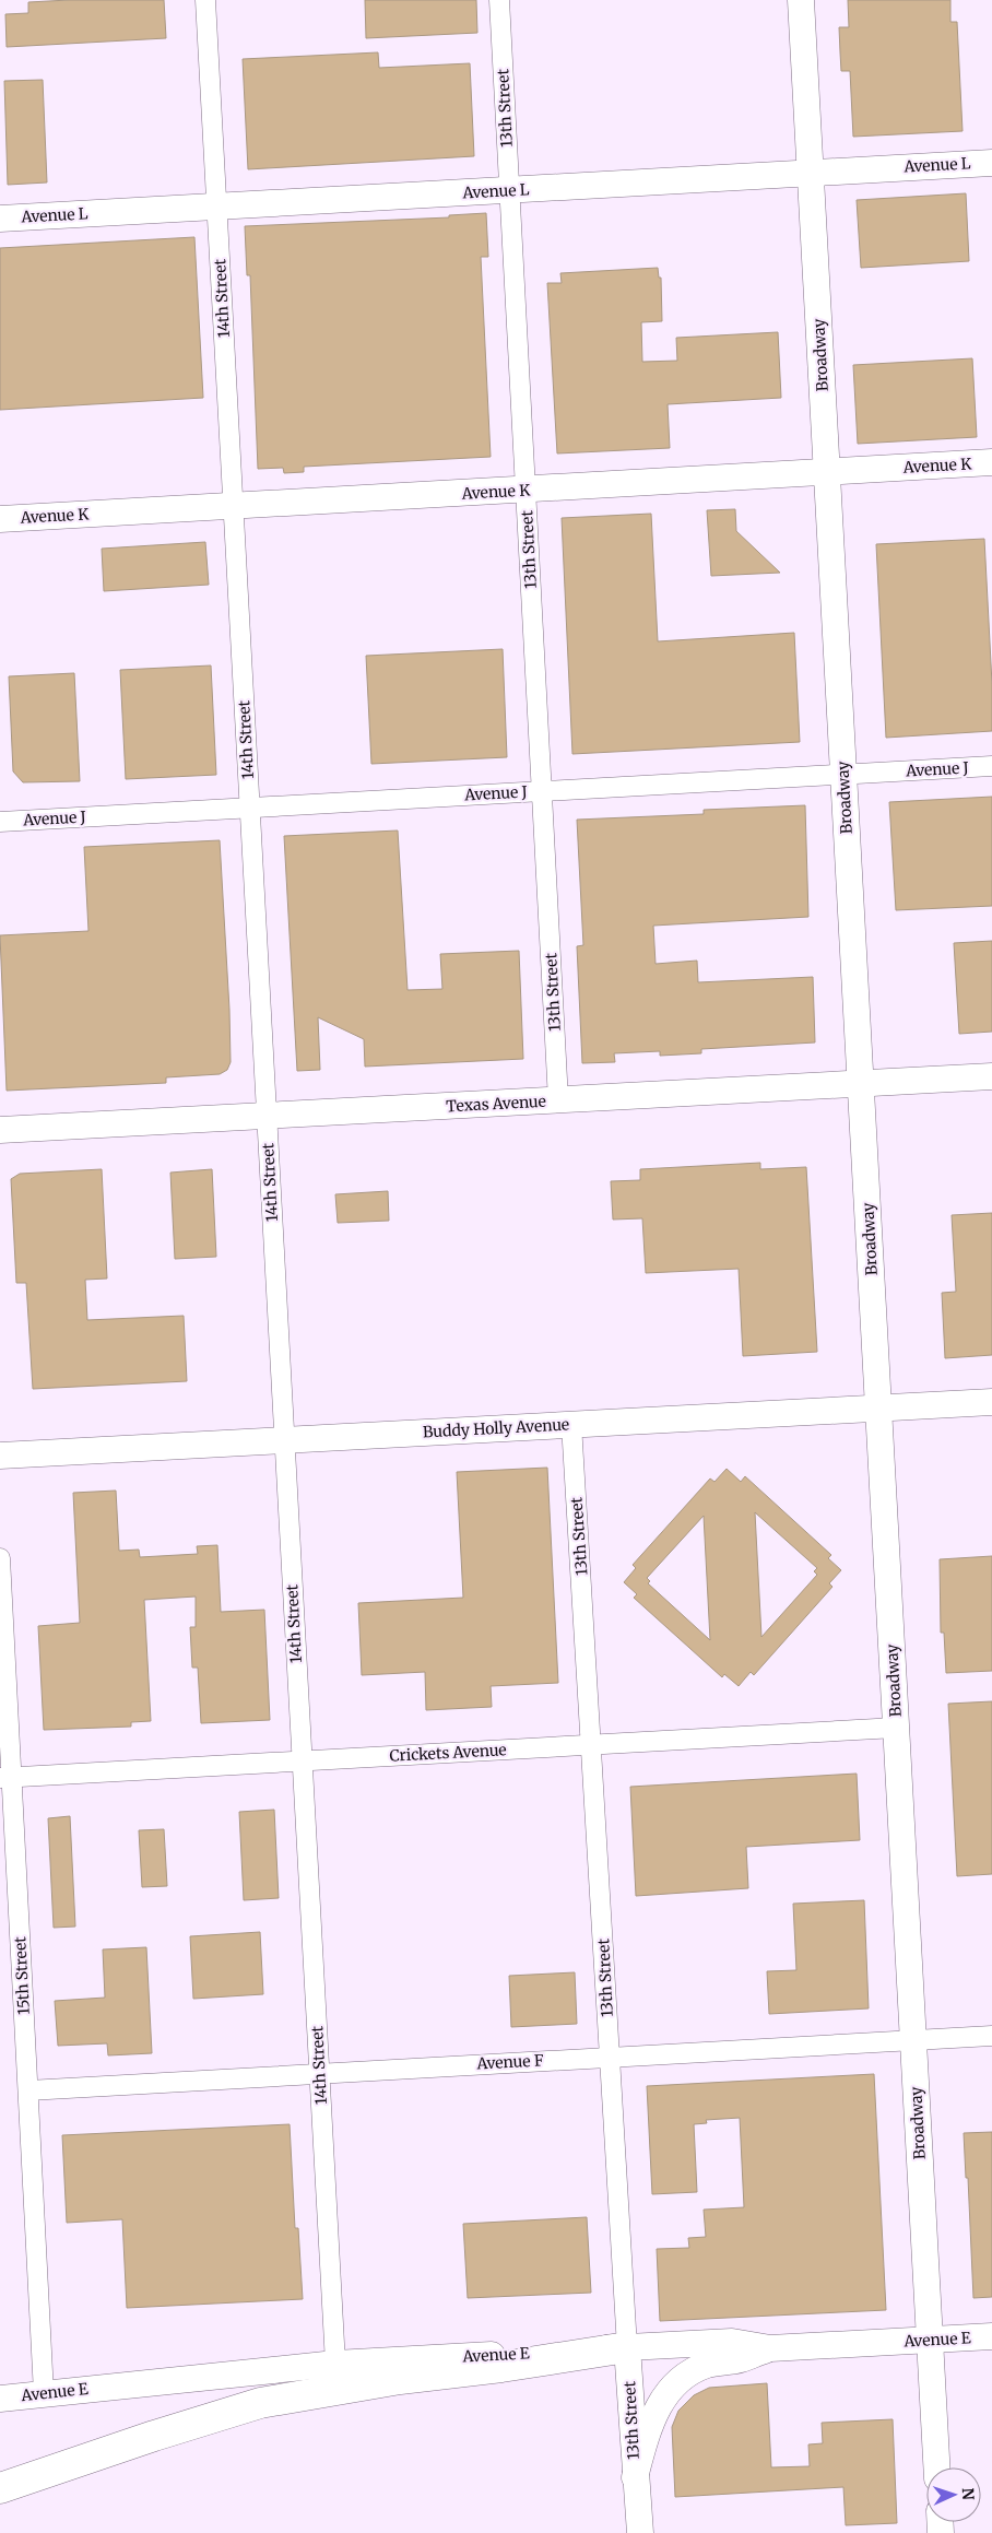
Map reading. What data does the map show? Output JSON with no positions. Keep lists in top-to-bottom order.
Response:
{
  "streets": {
    "main road": [
      "13th Street",
      "Avenue L",
      "Broadway",
      "Avenue K",
      "Texas Avenue",
      "Buddy Holly Avenue",
      "Avenue E"
    ],
    "street": [
      "14th Street",
      "Avenue J",
      "Crickets Avenue",
      "15th Street",
      "Avenue F"
    ]
  },
  "crossings": [
    ["13th Street", "Avenue L"],
    ["13th Street", "Avenue K"],
    ["13th Street", "Avenue J"],
    ["13th Street", "Texas Avenue"],
    ["13th Street", "Buddy Holly Avenue"],
    ["13th Street", "Crickets Avenue"],
    ["13th Street", "Avenue F"],
    ["13th Street", "Avenue E"],
    ["Avenue L", "14th Street"],
    ["Avenue L", "Broadway"],
    ["14th Street", "Avenue K"],
    ["14th Street", "Avenue J"],
    ["14th Street", "Texas Avenue"],
    ["14th Street", "Buddy Holly Avenue"],
    ["14th Street", "Crickets Avenue"],
    ["14th Street", "Avenue F"],
    ["14th Street", "Avenue E"],
    ["Broadway", "Avenue K"],
    ["Broadway", "Avenue J"],
    ["Broadway", "Texas Avenue"],
    ["Broadway", "Buddy Holly Avenue"],
    ["Broadway", "Crickets Avenue"],
    ["Broadway", "Avenue F"],
    ["Broadway", "Avenue E"],
    ["Crickets Avenue", "15th Street"],
    ["15th Street", "Avenue F"],
    ["15th Street", "Avenue E"]
  ],
  "north": "right"
}
